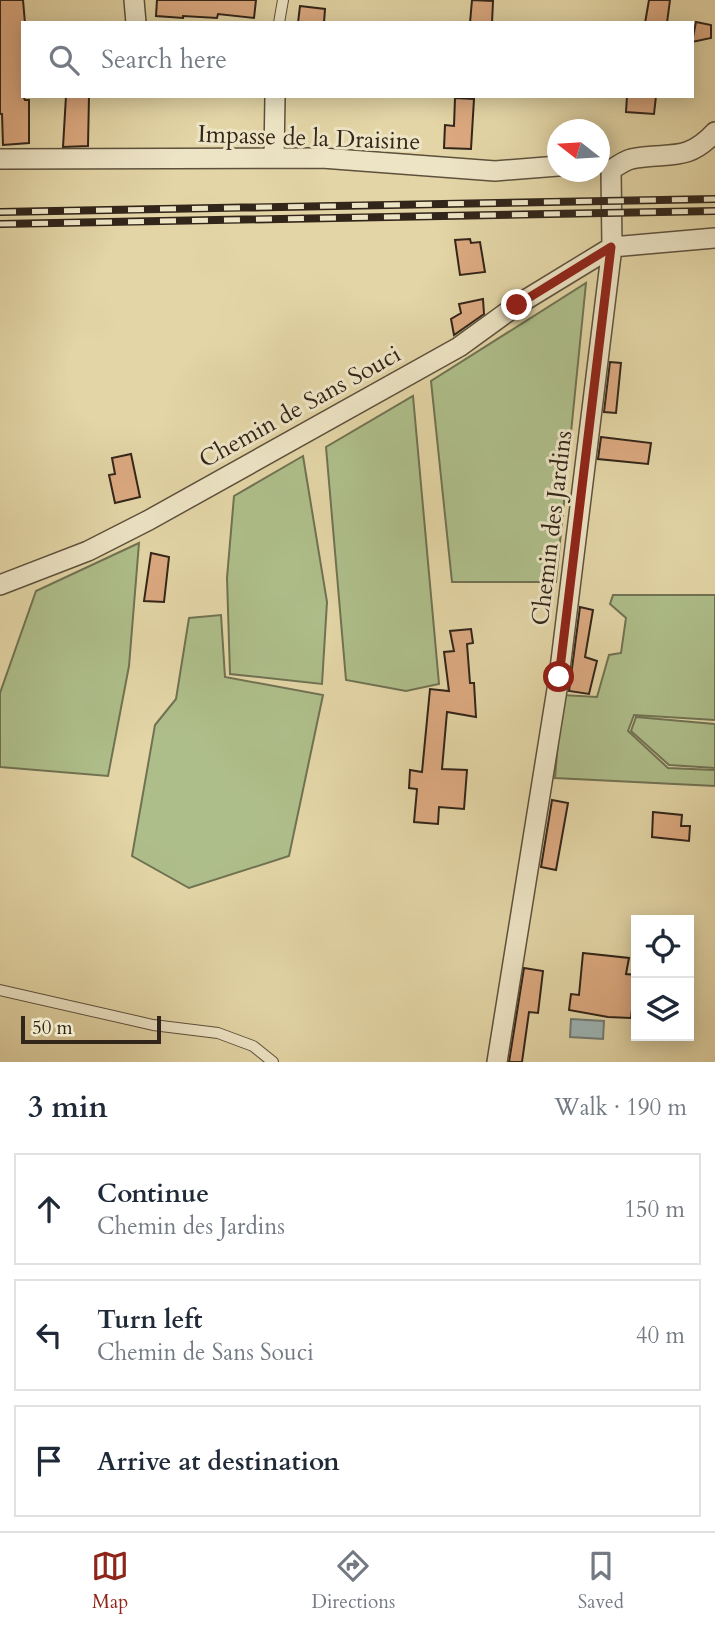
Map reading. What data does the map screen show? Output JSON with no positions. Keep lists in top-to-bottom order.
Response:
{
  "streets": {
    "street": ["Impasse de la Draisine", "Chemin de Sans Souci", "Chemin des Jardins"]
  },
  "crossings": [
    ["Chemin de Sans Souci", "Chemin des Jardins"]
  ],
  "scale_bar": "50 m",
  "north": "left",
  "page": {
    "search": "Search here",
    "scale": "50 m",
    "heading": ["3 min", "Walk · 190 m"],
    "list": [
      ["Continue", "Chemin des Jardins", "150 m"],
      ["Turn left", "Chemin de Sans Souci", "40 m"],
      "Arrive at destination"
    ],
    "nav": ["Map", "Directions", "Saved"]
  }
}
